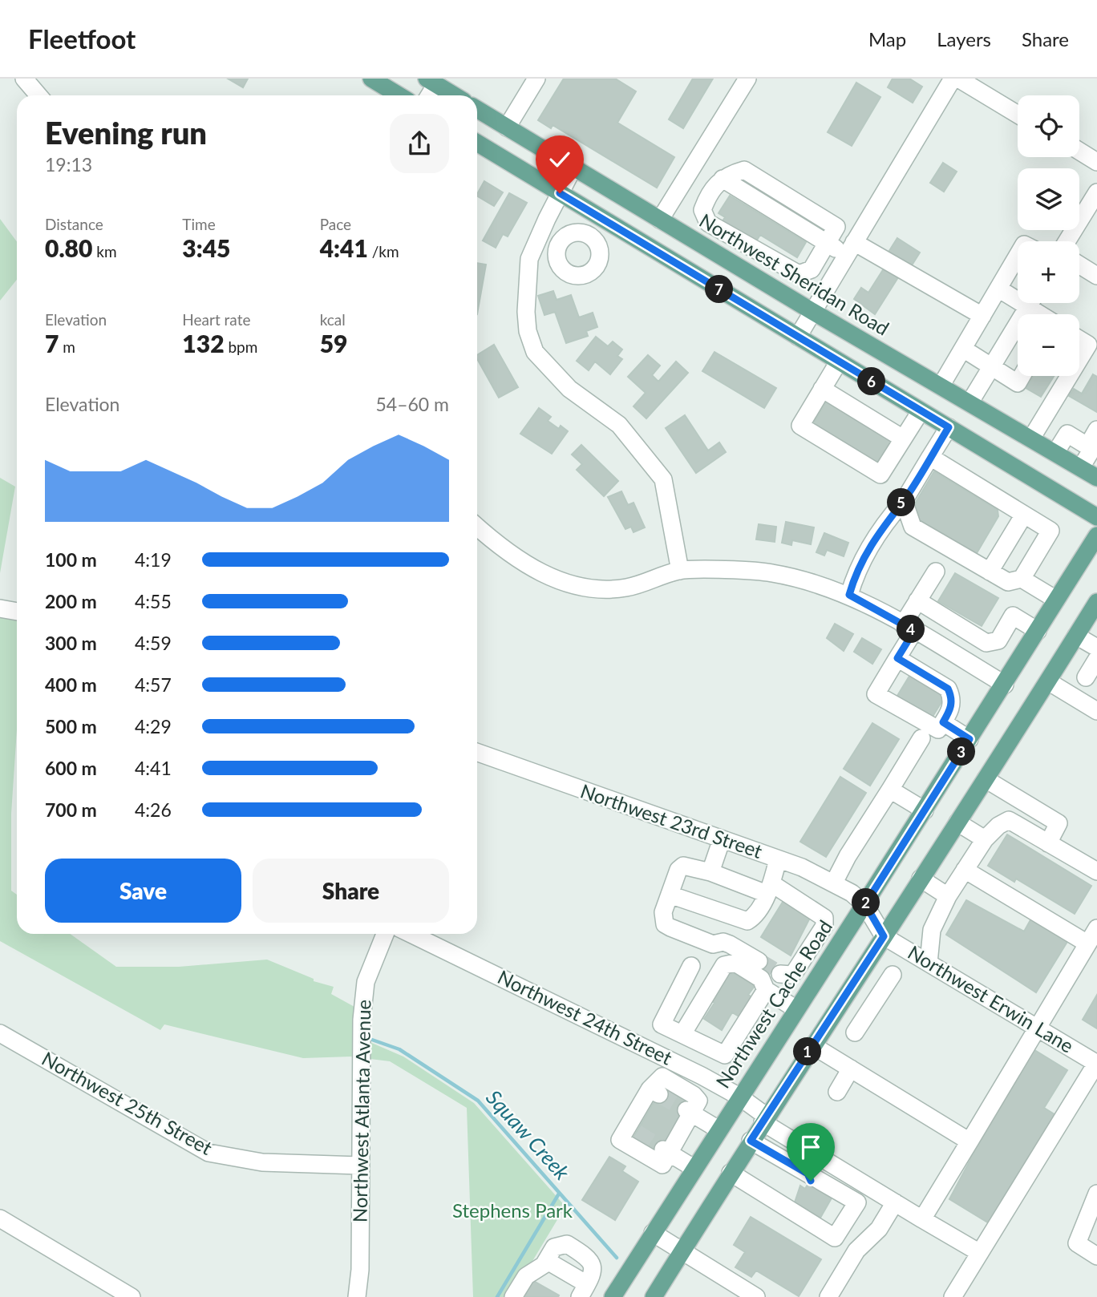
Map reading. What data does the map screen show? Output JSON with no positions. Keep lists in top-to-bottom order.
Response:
{
  "streets": {
    "main road": ["Northwest Sheridan Road", "Northwest Cache Road"],
    "street": [
      "Northwest 23rd Street",
      "Northwest Erwin Lane",
      "Northwest 24th Street",
      "Northwest 25th Street",
      "Northwest Atlanta Avenue"
    ]
  },
  "crossings": [
    ["Northwest 23rd Street", "Northwest Cache Road"],
    ["Northwest Cache Road", "Northwest 24th Street"],
    ["Northwest 25th Street", "Northwest Atlanta Avenue"]
  ],
  "water": ["Squaw Creek"],
  "parks": ["Stephens Park"],
  "page": {
    "header": "Fleetfoot",
    "nav": ["Map", "Layers", "Share"],
    "map_buttons": ["+", "−"],
    "heading": ["Evening run", "19:13"],
    "stats": [
      ["Distance", "0.80 km"],
      ["Time", "3:45"],
      ["Pace", "4:41 /km"],
      ["Elevation", "7 m"],
      ["Heart rate", "132 bpm"],
      ["kcal", "59"]
    ],
    "pins": [
      "7",
      "6",
      "5",
      "4",
      "3",
      "2",
      "1"
    ],
    "chart": ["Elevation", "54–60 m"],
    "list": [
      {
        "name": "100 m",
        "note": "4:19"
      },
      {
        "name": "200 m",
        "note": "4:55"
      },
      {
        "name": "300 m",
        "note": "4:59"
      },
      {
        "name": "400 m",
        "note": "4:57"
      },
      {
        "name": "500 m",
        "note": "4:29"
      },
      {
        "name": "600 m",
        "note": "4:41"
      },
      {
        "name": "700 m",
        "note": "4:26"
      }
    ],
    "buttons": ["Save", "Share"]
  }
}
